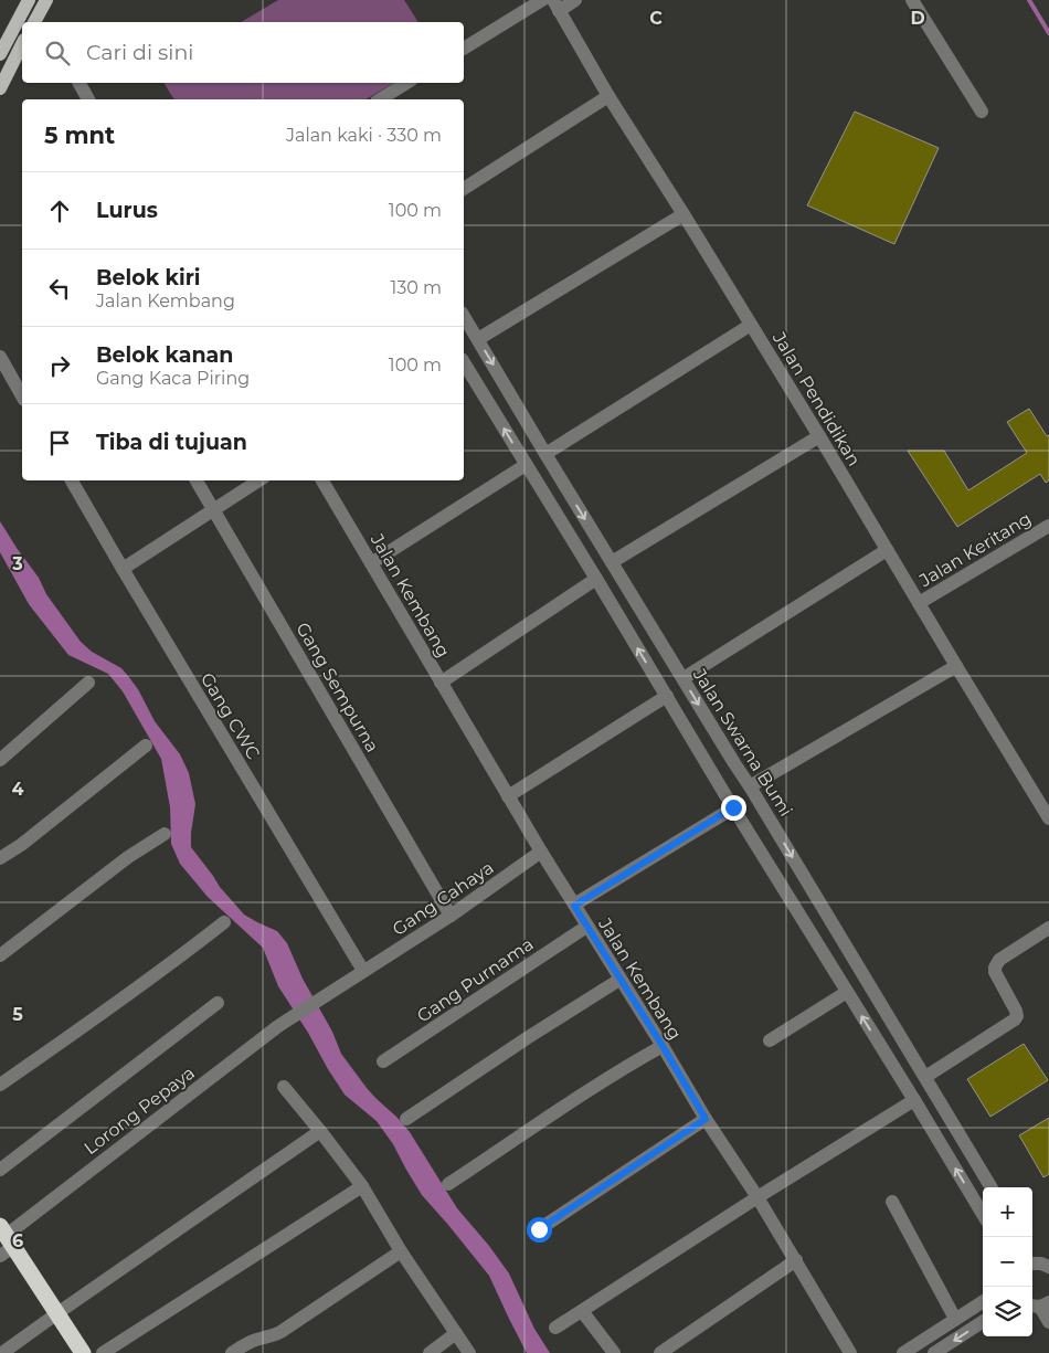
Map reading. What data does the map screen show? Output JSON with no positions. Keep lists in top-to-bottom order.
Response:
{
  "streets": {
    "street": [
      "Jalan Pendidikan",
      "Jalan Keritang",
      "Jalan Kembang",
      "Gang Sempurna",
      "Gang CWC",
      "Jalan Swarna Bumi",
      "Gang Cahaya",
      "Gang Purnama",
      "Lorong Pepaya"
    ]
  },
  "crossings": [
    ["Jalan Pendidikan", "Jalan Keritang"],
    ["Jalan Kembang", "Gang Cahaya"],
    ["Jalan Kembang", "Gang Purnama"],
    ["Gang Sempurna", "Gang Cahaya"],
    ["Gang CWC", "Gang Cahaya"],
    ["Gang Cahaya", "Lorong Pepaya"]
  ],
  "page": {
    "search": "Cari di sini",
    "heading": ["5 mnt", "Jalan kaki · 330 m"],
    "list": [
      ["Lurus", "100 m"],
      ["Belok kiri", "Jalan Kembang", "130 m"],
      ["Belok kanan", "Gang Kaca Piring", "100 m"],
      "Tiba di tujuan"
    ],
    "map_buttons": ["+", "−"]
  },
  "grid": {
    "columns": ["C", "D"],
    "rows": [
      "3",
      "4",
      "5",
      "6"
    ]
  }
}
